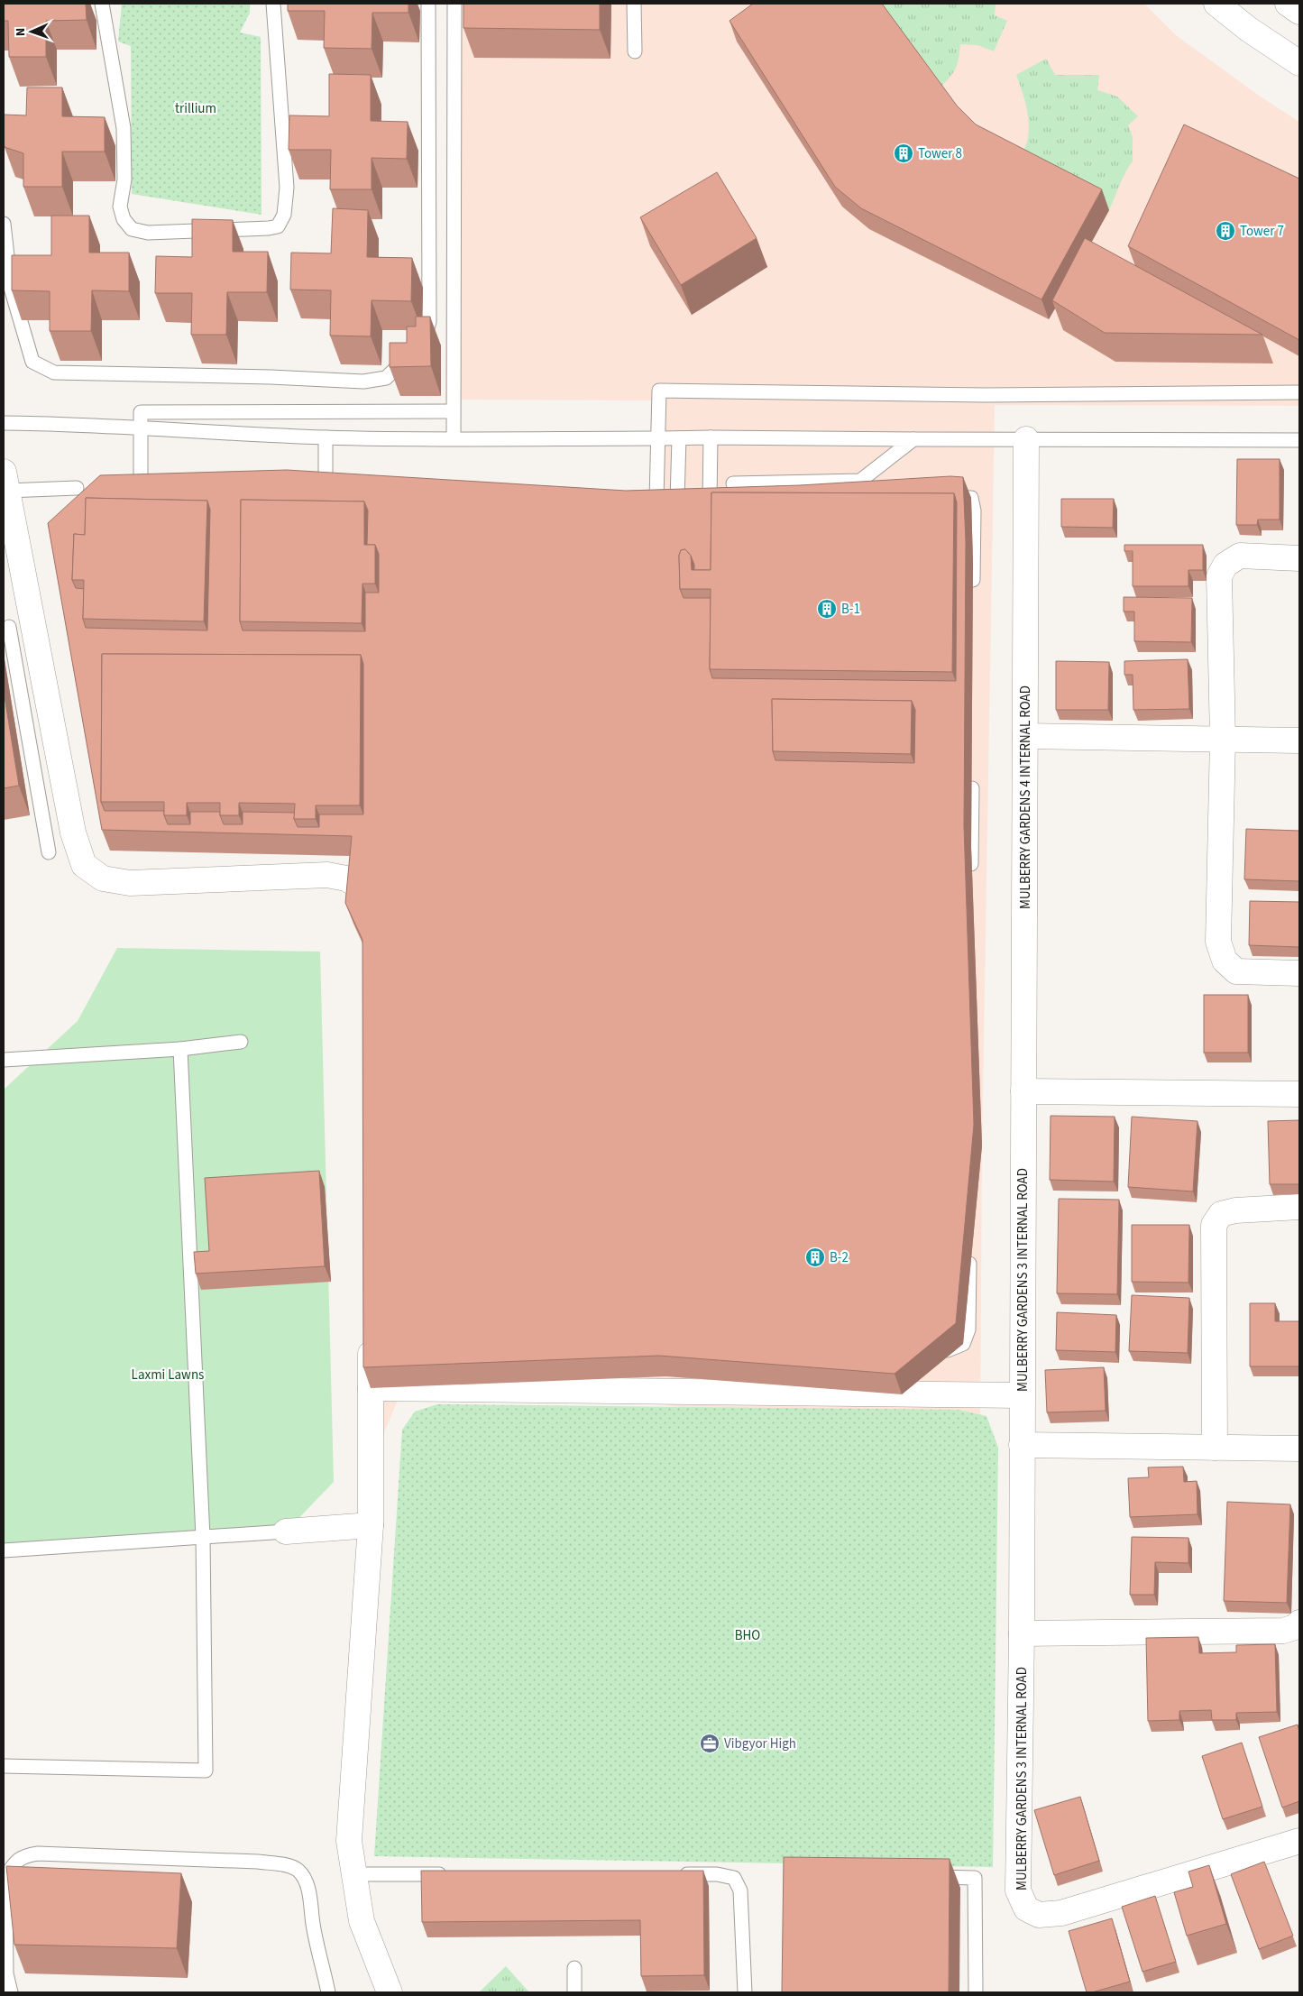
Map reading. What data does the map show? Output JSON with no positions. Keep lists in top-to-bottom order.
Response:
{
  "streets": {
    "street": ["MULBERRY GARDENS 4 INTERNAL ROAD", "MULBERRY GARDENS 3 INTERNAL ROAD"]
  },
  "crossings": [
    ["MULBERRY GARDENS 4 INTERNAL ROAD", "MULBERRY GARDENS 3 INTERNAL ROAD"]
  ],
  "parks": ["trillium", "Laxmi Lawns", "BHO"],
  "places": {
    "building": [
      "Tower 8",
      "Tower 7",
      "B-1",
      "B-2"
    ],
    "office": ["Vibgyor High"]
  },
  "north": "left"
}
